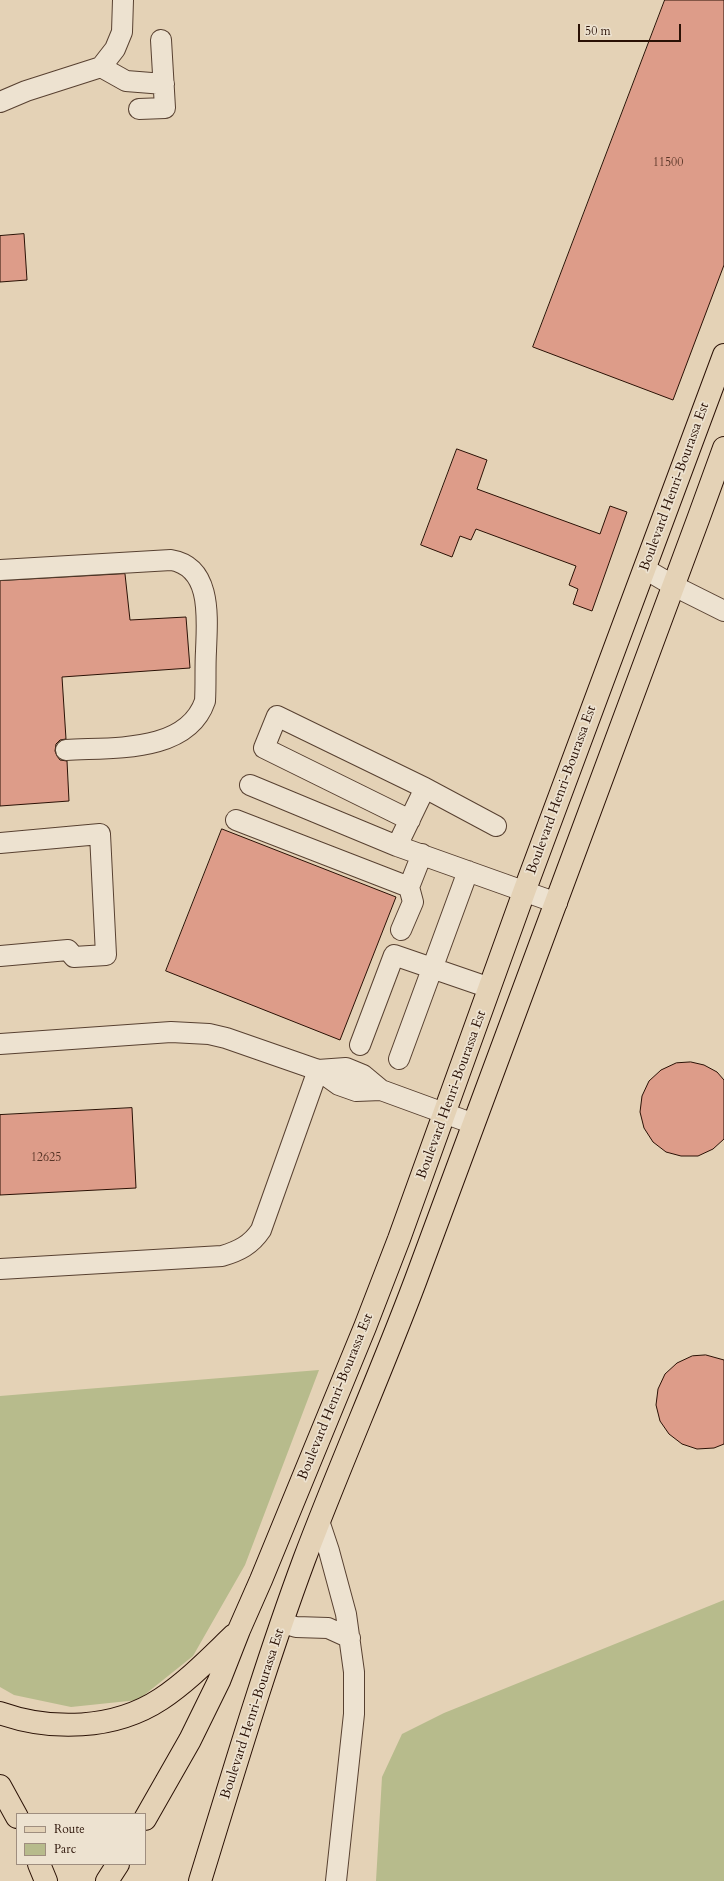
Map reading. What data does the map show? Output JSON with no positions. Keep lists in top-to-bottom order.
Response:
{
  "streets": {
    "main road": ["Boulevard Henri-Bourassa Est"]
  },
  "house_numbers": ["11500", "12625"],
  "legend": ["Route", "Parc"],
  "scale_bar": "50 m"
}
